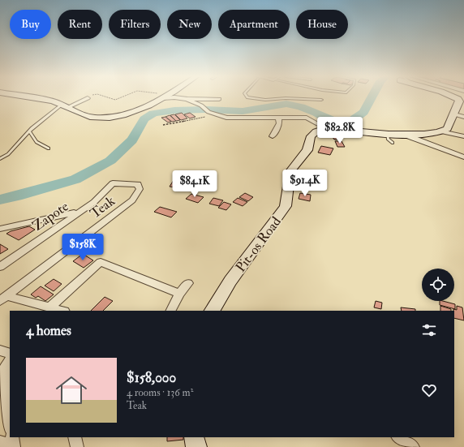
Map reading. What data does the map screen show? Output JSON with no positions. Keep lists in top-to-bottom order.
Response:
{
  "streets": {
    "street": ["Teak", "Zapote", "Pit-os Road"]
  },
  "crossings": [
    ["Teak", "Zapote"]
  ],
  "page": {
    "chip": [
      "Buy",
      "Rent",
      "Filters",
      "New",
      "Apartment",
      "House"
    ],
    "price": [
      "$82.8K",
      "$91.4K",
      "$84.1K",
      "$158K"
    ],
    "heading": "4 homes",
    "list": [
      {
        "name": "$158,000",
        "note": "4 rooms · 136 m² · Teak"
      }
    ]
  }
}
